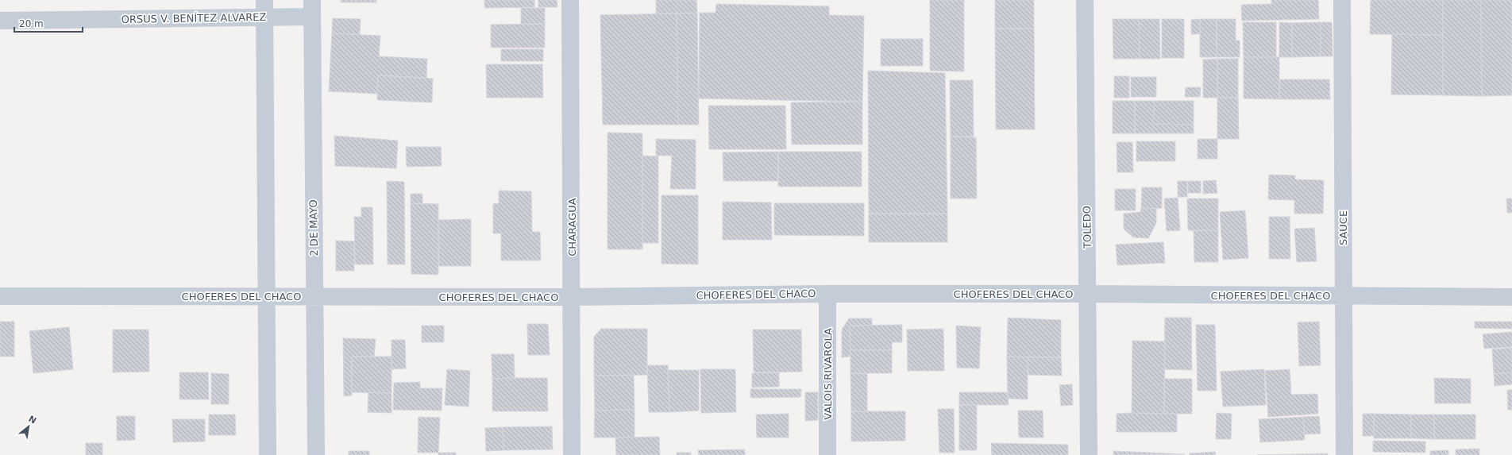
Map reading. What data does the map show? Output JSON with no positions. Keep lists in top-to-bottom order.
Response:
{
  "streets": {
    "street": [
      "ORSUS V. BENÍTEZ ALVAREZ",
      "CHARAGUA",
      "TOLEDO",
      "2 DE MAYO",
      "SAUCE",
      "CHOFERES DEL CHACO",
      "VALOIS RIVAROLA"
    ]
  },
  "crossings": [
    ["ORSUS V. BENÍTEZ ALVAREZ", "2 DE MAYO"],
    ["CHARAGUA", "CHOFERES DEL CHACO"],
    ["TOLEDO", "CHOFERES DEL CHACO"],
    ["2 DE MAYO", "CHOFERES DEL CHACO"],
    ["SAUCE", "CHOFERES DEL CHACO"],
    ["CHOFERES DEL CHACO", "VALOIS RIVAROLA"]
  ],
  "scale_bar": "20 m",
  "north": "top right"
}
